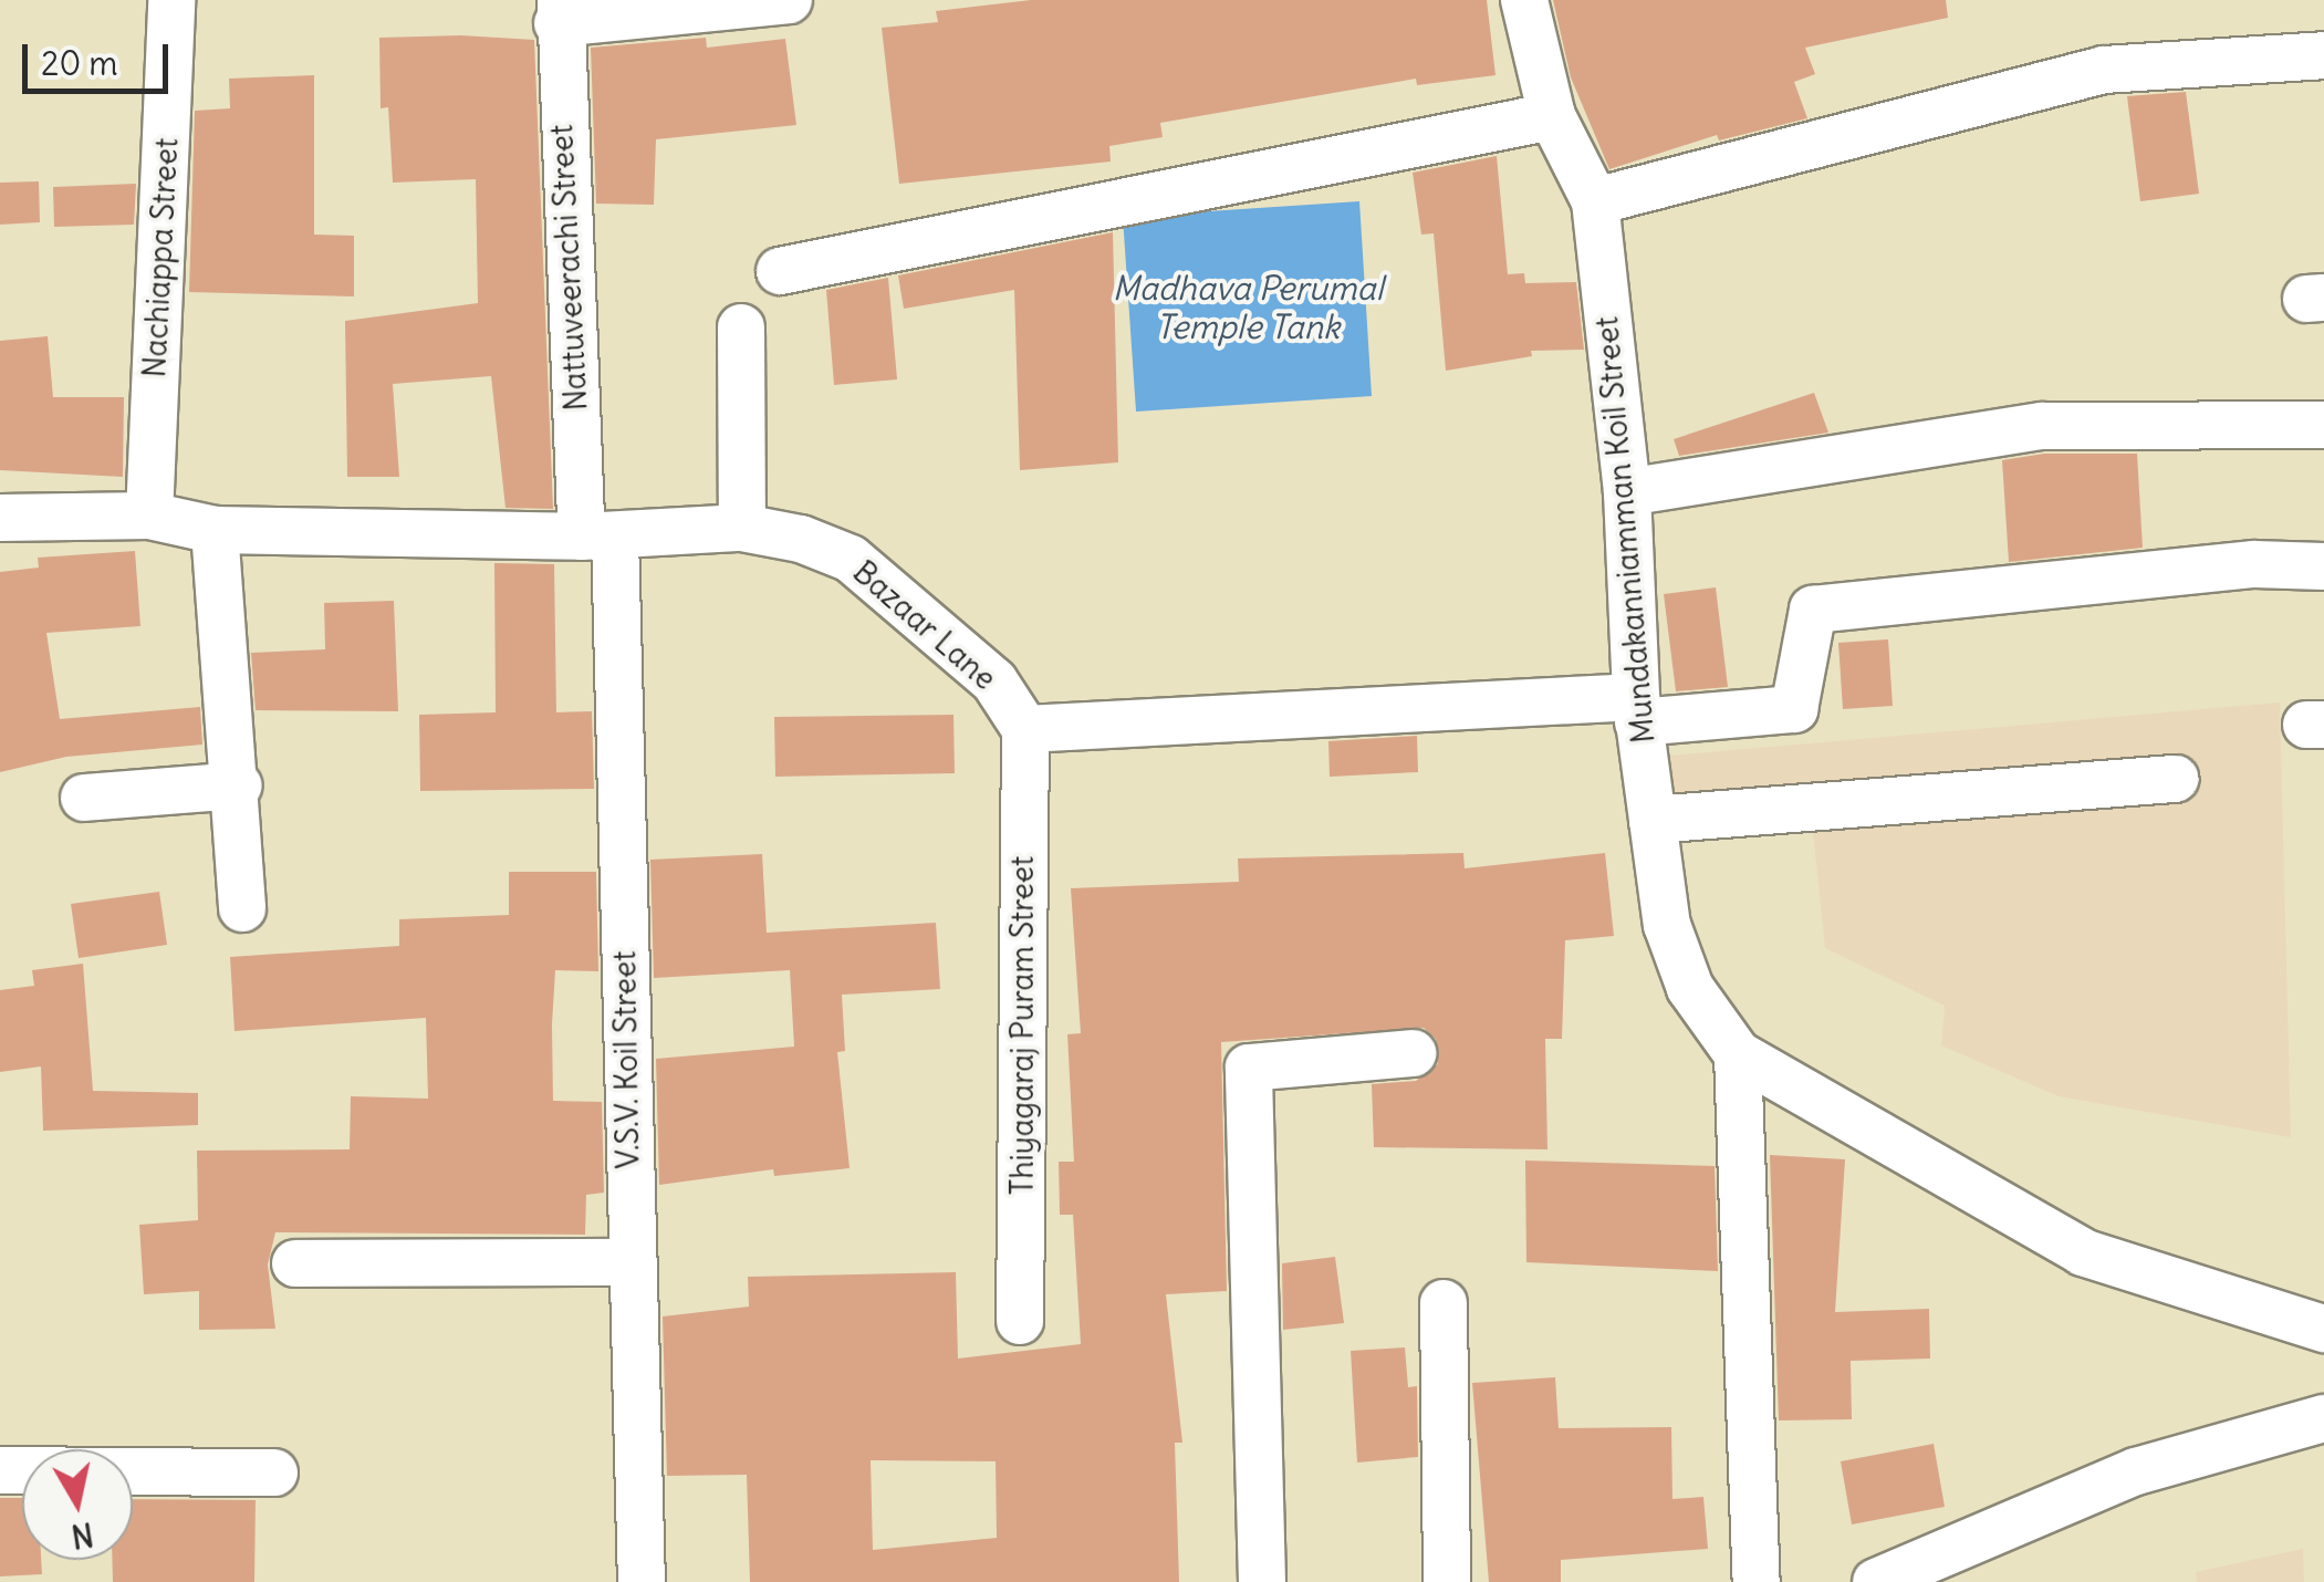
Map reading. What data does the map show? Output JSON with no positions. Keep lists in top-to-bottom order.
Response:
{
  "streets": {
    "street": [
      "Nachiappa Street",
      "Nattuveerachi Street",
      "Mundakanniamman Koil Street",
      "Bazaar Lane",
      "Thiyagaraj Puram Street",
      "V.S.V. Koil Street"
    ]
  },
  "crossings": [
    ["Nachiappa Street", "Bazaar Lane"],
    ["Nattuveerachi Street", "Bazaar Lane"],
    ["Nattuveerachi Street", "V.S.V. Koil Street"],
    ["Bazaar Lane", "Thiyagaraj Puram Street"],
    ["Bazaar Lane", "V.S.V. Koil Street"]
  ],
  "water": ["Madhava Perumal Temple Tank"],
  "scale_bar": "20 m",
  "north": "bottom"
}
